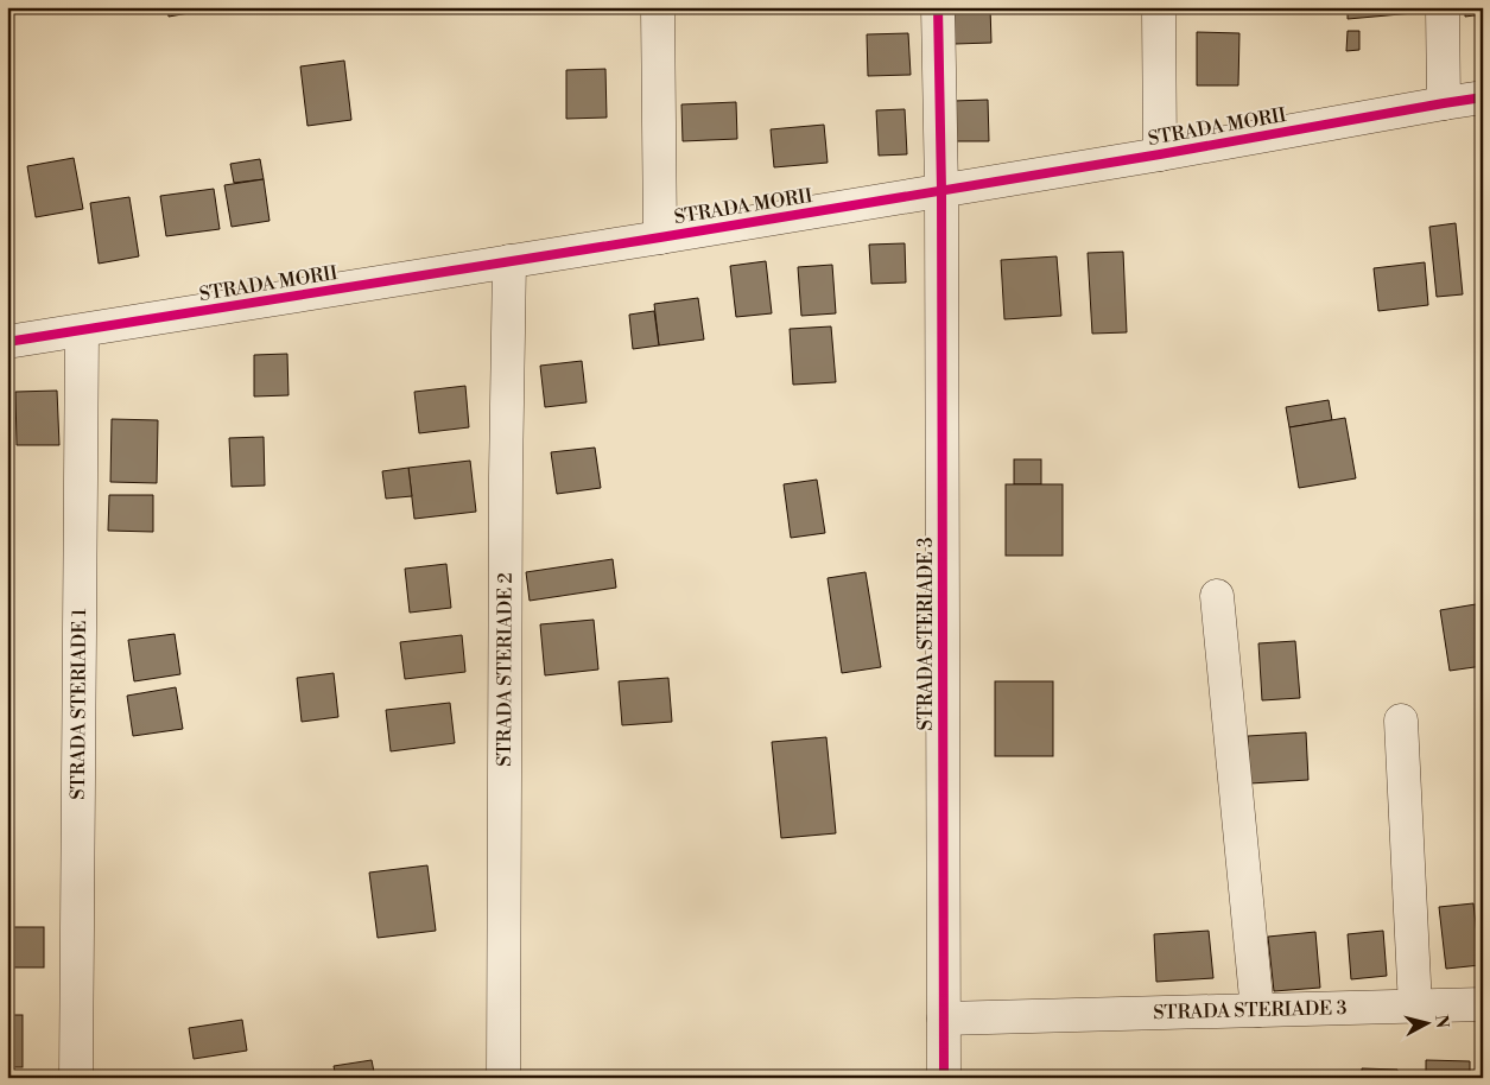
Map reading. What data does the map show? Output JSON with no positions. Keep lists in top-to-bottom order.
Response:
{
  "streets": {
    "street": [
      "STRADA MORII",
      "STRADA STERIADE 3",
      "STRADA STERIADE 2",
      "STRADA STERIADE 1"
    ]
  },
  "crossings": [
    ["STRADA MORII", "STRADA STERIADE 3"],
    ["STRADA MORII", "STRADA STERIADE 2"],
    ["STRADA MORII", "STRADA STERIADE 1"]
  ],
  "north": "right"
}
